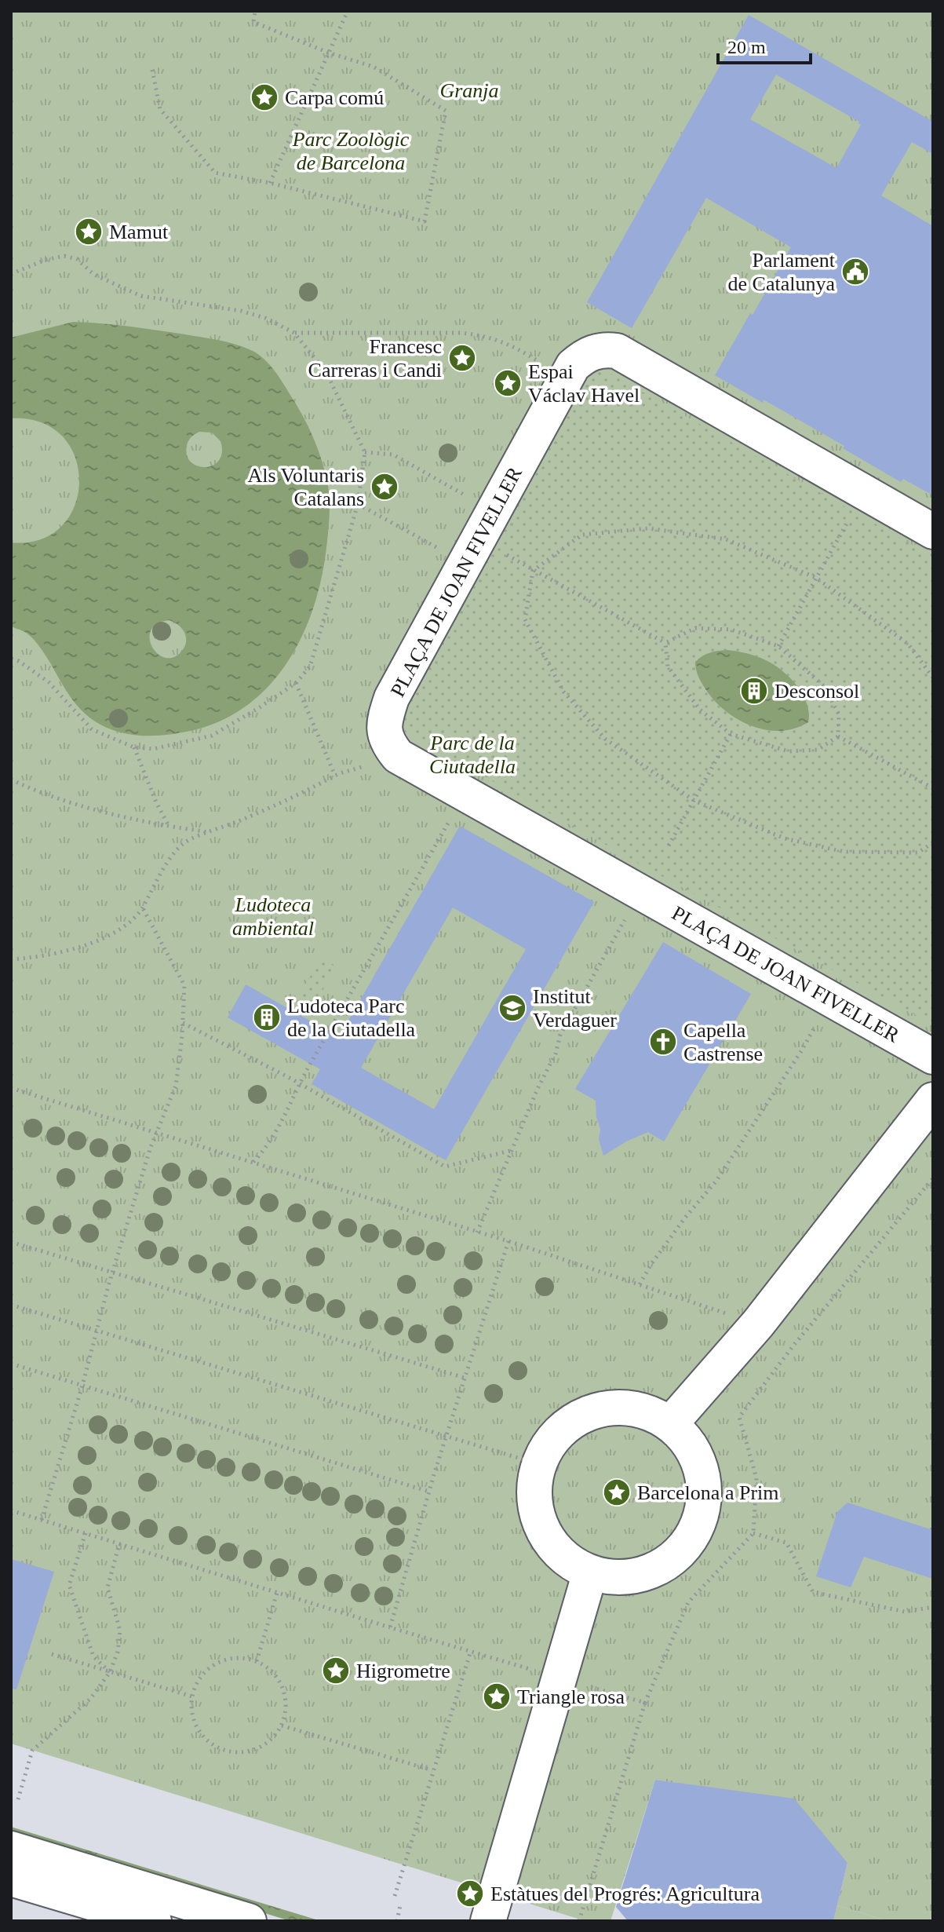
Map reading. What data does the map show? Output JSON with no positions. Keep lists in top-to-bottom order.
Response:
{
  "streets": {
    "street": ["PLAÇA DE JOAN FIVELLER"]
  },
  "parks": [
    "Granja",
    "Parc Zoològic de Barcelona",
    "Parc de la Ciutadella",
    "Ludoteca ambiental"
  ],
  "places": {
    "place": [
      "Carpa comú",
      "Mamut",
      "Francesc Carreras i Candi",
      "Espai Václav Havel",
      "Als Voluntaris Catalans",
      "Barcelona a Prim",
      "Higrometre",
      "Triangle rosa",
      "Estàtues del Progrés: Agricultura"
    ],
    "public building": ["Parlament de Catalunya"],
    "building": ["Desconsol", "Ludoteca Parc de la Ciutadella"],
    "school or university": ["Institut Verdaguer"],
    "church": ["Capella Castrense"]
  },
  "scale_bar": "20 m"
}
